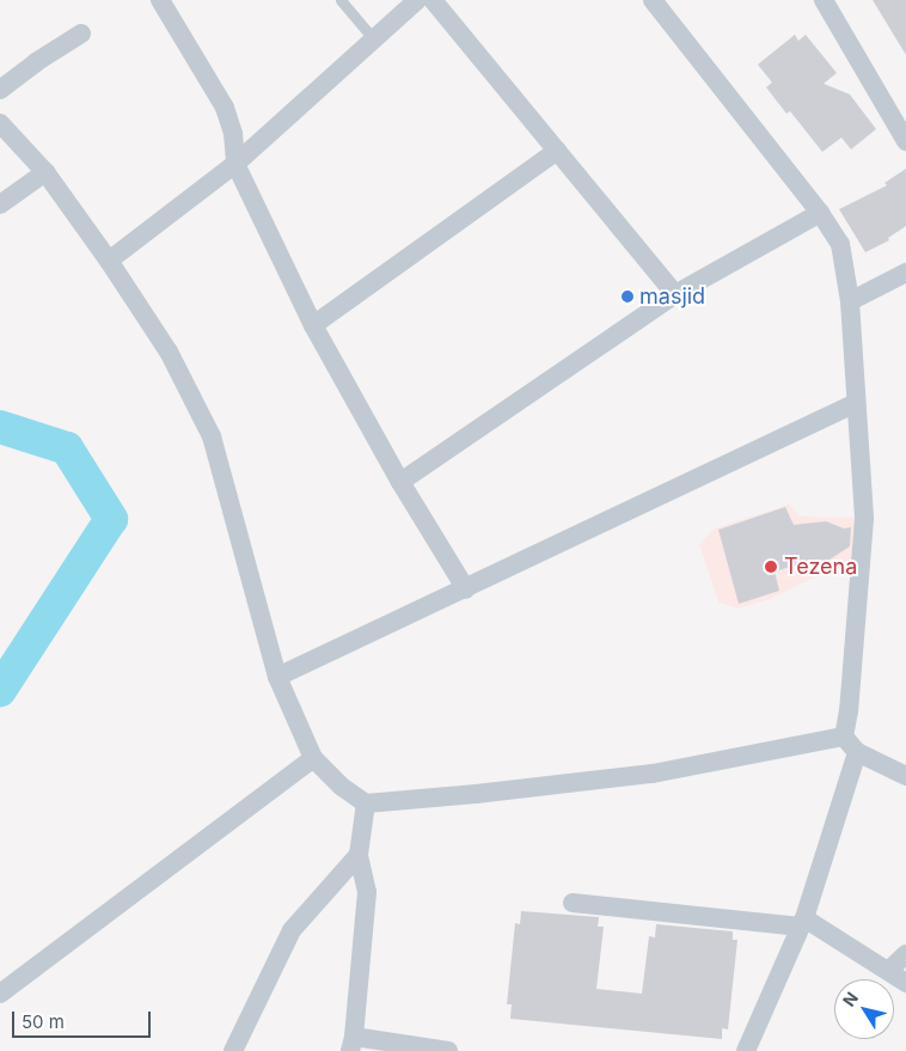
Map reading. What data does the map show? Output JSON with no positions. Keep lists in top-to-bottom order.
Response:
{
  "places": ["masjid", "Tezena"],
  "scale_bar": "50 m",
  "north": "top left"
}
